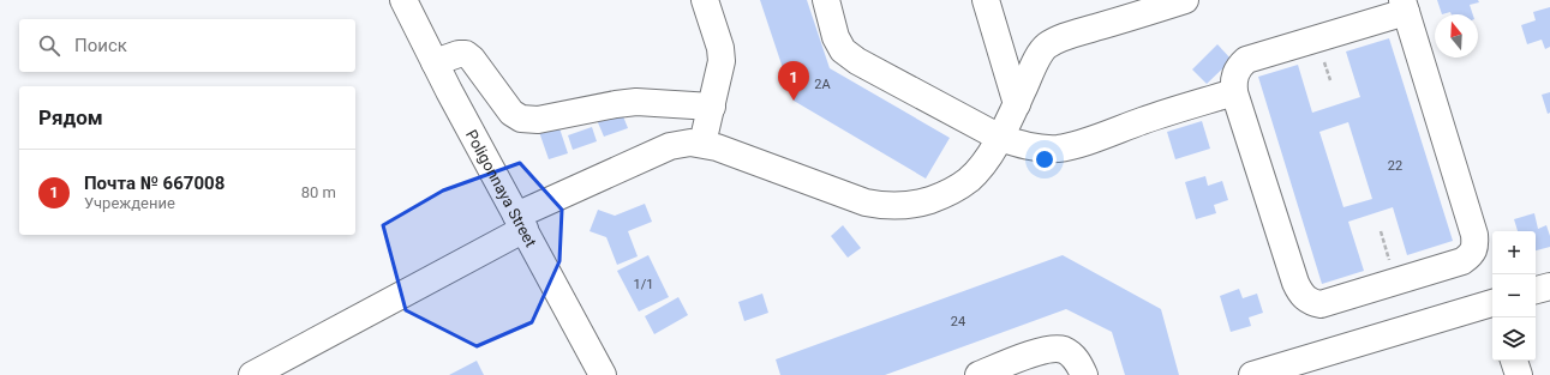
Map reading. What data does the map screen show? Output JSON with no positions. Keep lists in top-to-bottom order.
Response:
{
  "streets": {
    "street": ["Poligonnaya Street"]
  },
  "house_numbers": [
    "2А",
    "22",
    "1/1",
    "24"
  ],
  "north": "top",
  "page": {
    "search": "Поиск",
    "pins": "1",
    "heading": "Рядом",
    "list": [
      {
        "mark": "1",
        "name": "Почта № 667008",
        "note": "Учреждение",
        "value": "80 m"
      }
    ],
    "map_buttons": ["+", "−"]
  }
}
